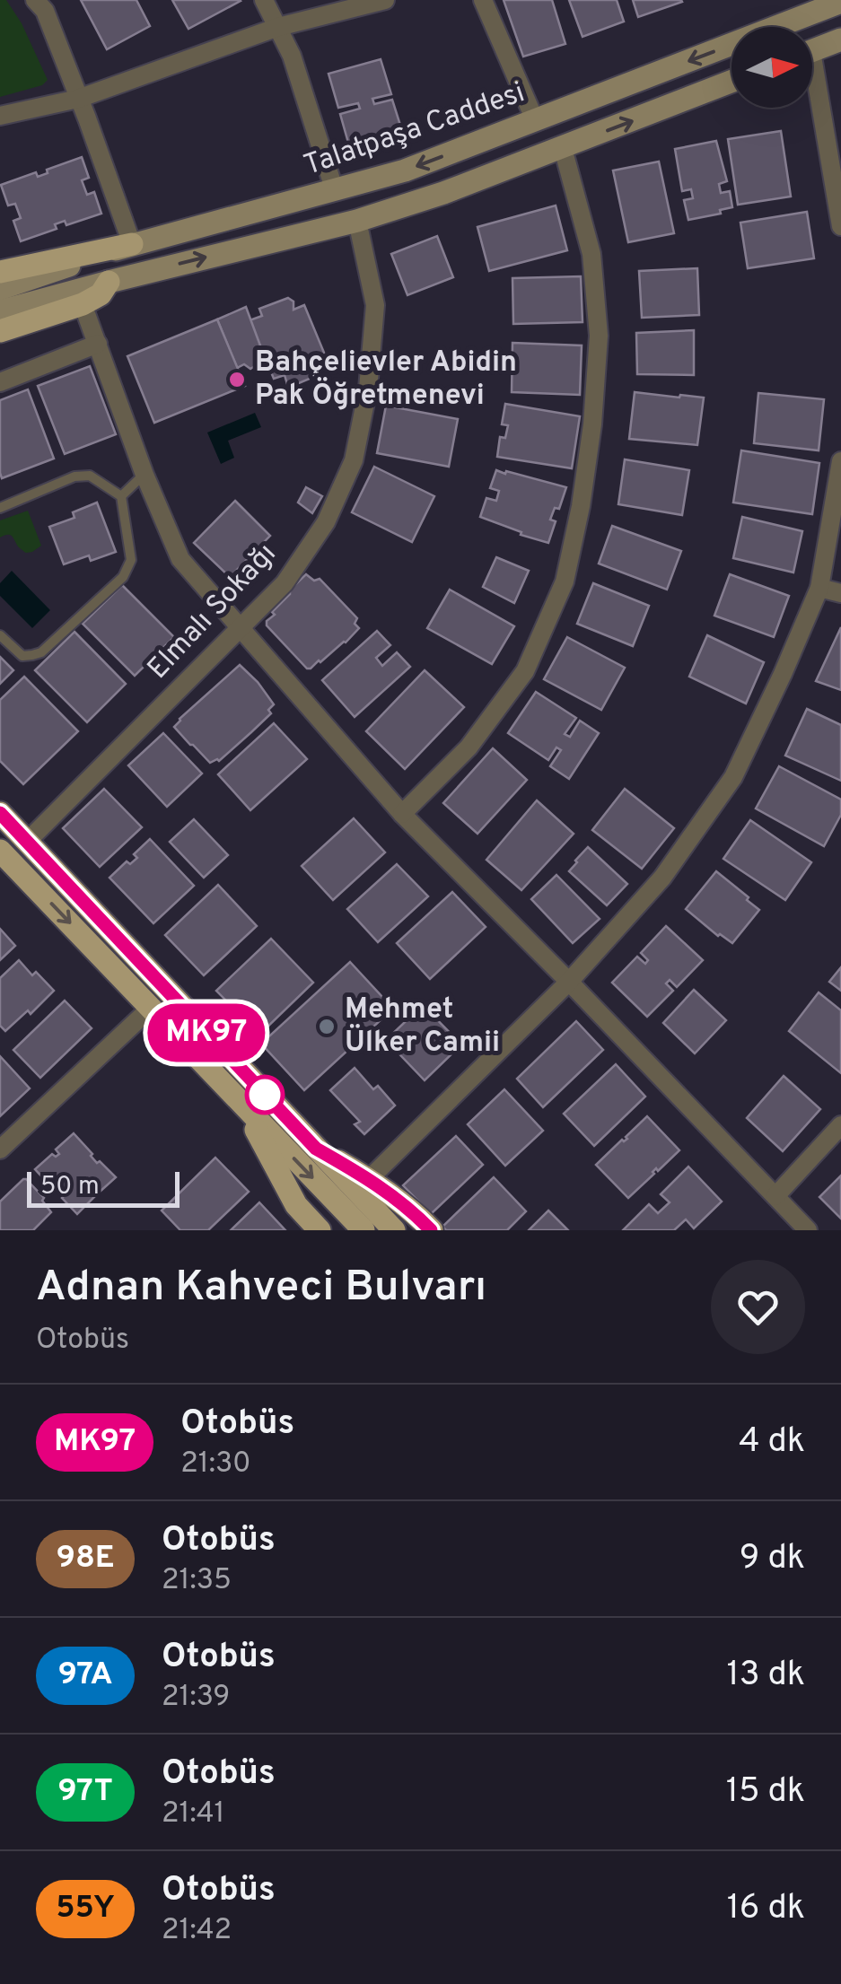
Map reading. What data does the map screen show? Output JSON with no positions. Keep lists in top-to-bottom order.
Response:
{
  "streets": {
    "main road": ["Talatpaşa Caddesi"],
    "street": ["Elmalı Sokağı"]
  },
  "places": ["Bahçelievler Abidin Pak Öğretmenevi", "Mehmet Ülker Camii"],
  "lines": ["bus line MK97"],
  "scale_bar": "50 m",
  "north": "right",
  "page": {
    "on_map": "MK97",
    "scale": "50 m",
    "heading": ["Adnan Kahveci Bulvarı", "Otobüs"],
    "list": [
      {
        "mark": "MK97",
        "name": "Otobüs",
        "note": "21:30",
        "value": "4 dk"
      },
      {
        "mark": "98E",
        "name": "Otobüs",
        "note": "21:35",
        "value": "9 dk"
      },
      {
        "mark": "97A",
        "name": "Otobüs",
        "note": "21:39",
        "value": "13 dk"
      },
      {
        "mark": "97T",
        "name": "Otobüs",
        "note": "21:41",
        "value": "15 dk"
      },
      {
        "mark": "55Y",
        "name": "Otobüs",
        "note": "21:42",
        "value": "16 dk"
      }
    ]
  }
}
